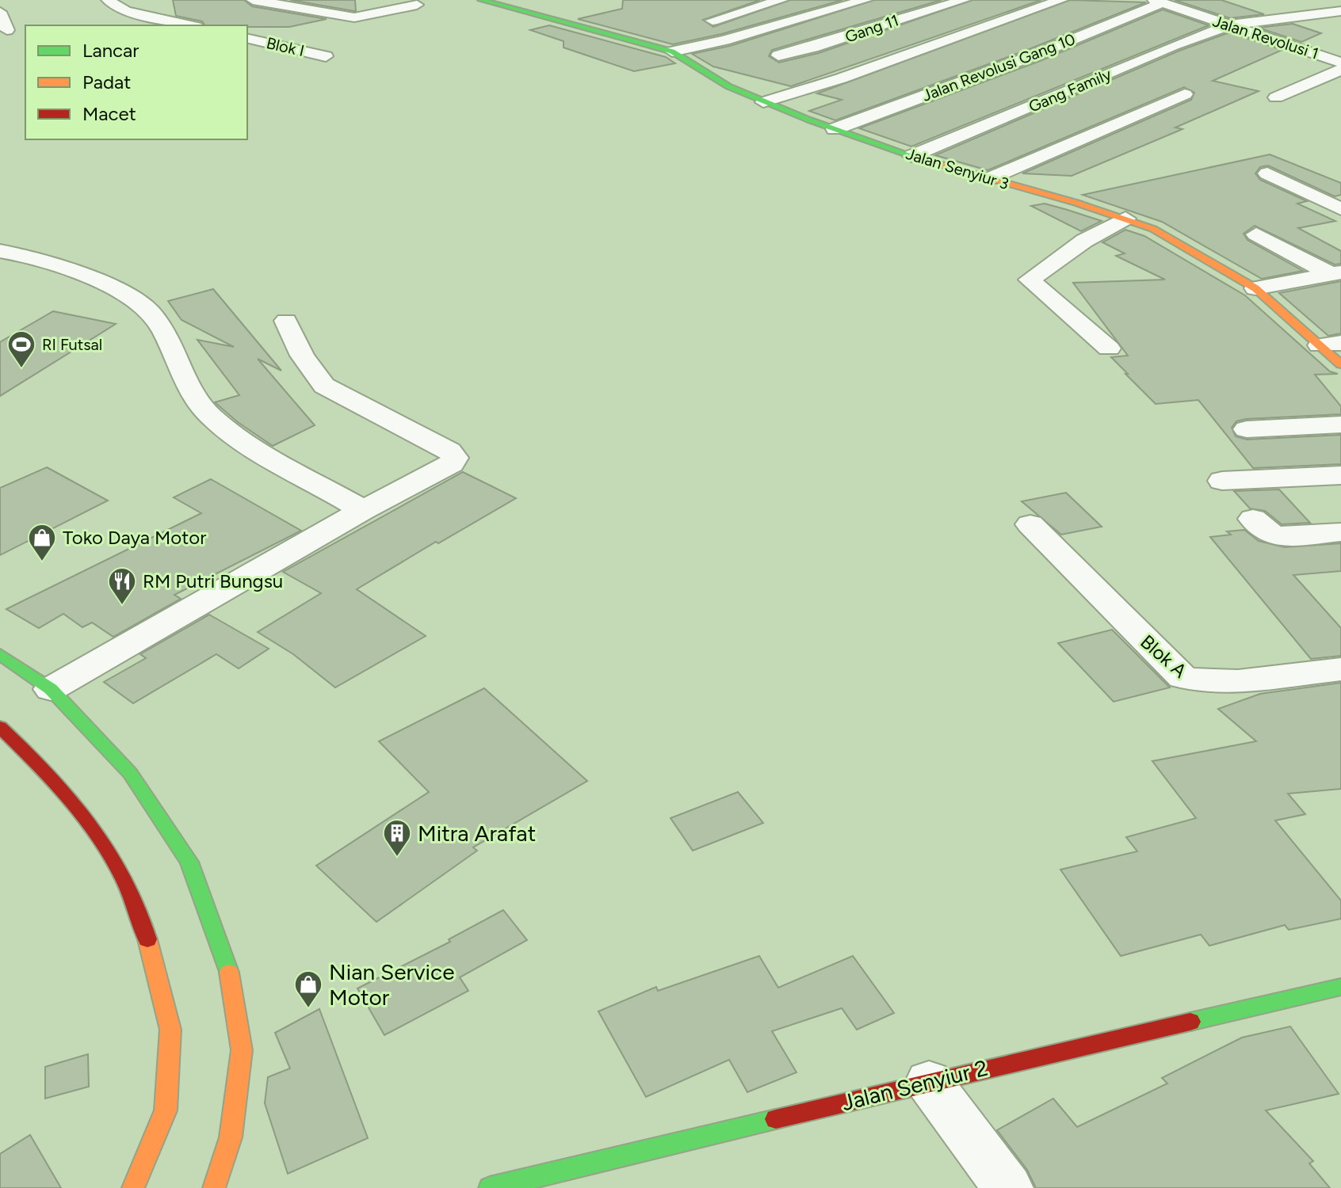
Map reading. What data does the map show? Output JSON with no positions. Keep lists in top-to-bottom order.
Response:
{
  "streets": {
    "street": [
      "Gang 11",
      "Jalan Revolusi 1",
      "Blok I",
      "Jalan Revolusi Gang 10",
      "Gang Family",
      "Jalan Senyiur 3",
      "Blok A",
      "Jalan Senyiur 2"
    ]
  },
  "crossings": [
    ["Jalan Revolusi 1", "Jalan Revolusi Gang 10"],
    ["Jalan Revolusi 1", "Gang Family"],
    ["Jalan Revolusi Gang 10", "Jalan Senyiur 3"],
    ["Gang Family", "Jalan Senyiur 3"]
  ],
  "places": {
    "sports": ["RI Futsal"],
    "shop": ["Toko Daya Motor", "Nian Service Motor"],
    "restaurant": ["RM Putri Bungsu"],
    "building": ["Mitra Arafat"]
  },
  "legend": ["Lancar", "Padat", "Macet"]
}
